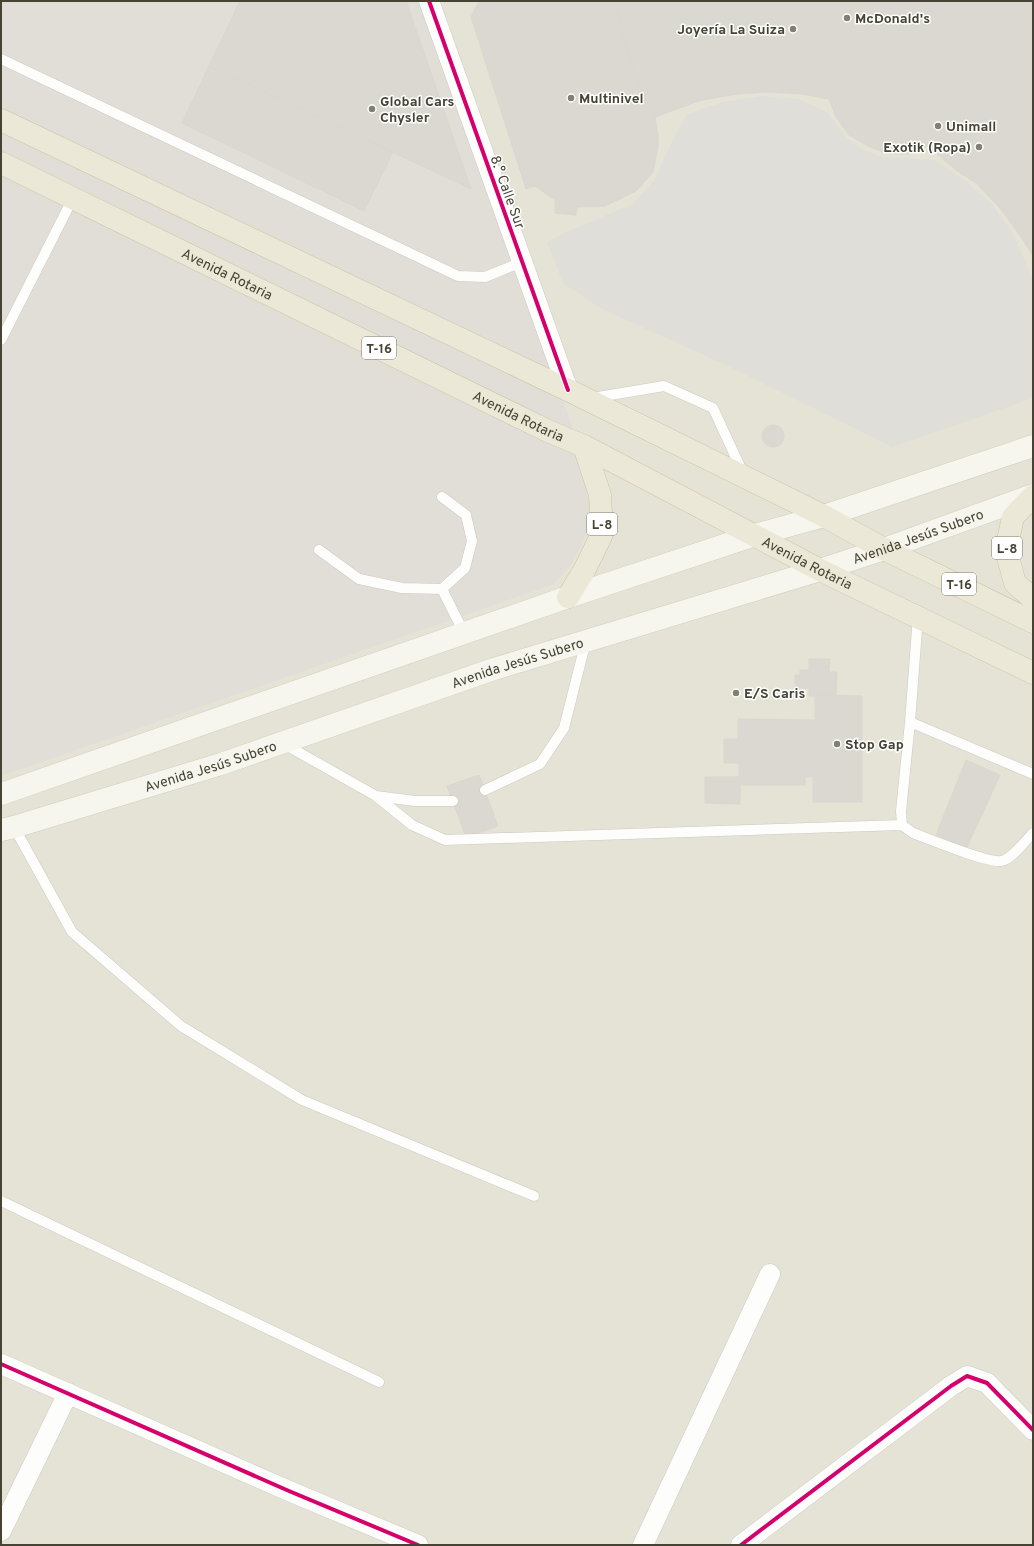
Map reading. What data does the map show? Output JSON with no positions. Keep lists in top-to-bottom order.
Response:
{
  "streets": {
    "highway": ["Avenida Rotaria", "T-16", "L-8"],
    "main road": ["Avenida Jesús Subero"],
    "street": ["8.° Calle Sur"]
  },
  "crossings": [
    ["8.° Calle Sur", "T-16"],
    ["Avenida Rotaria", "L-8"],
    ["Avenida Rotaria", "Avenida Jesús Subero"],
    ["T-16", "Avenida Jesús Subero"],
    ["L-8", "Avenida Jesús Subero"]
  ],
  "places": [
    "McDonald's",
    "Joyería La Suiza",
    "Multinivel",
    "Global Cars Chysler",
    "Unimall",
    "Exotik (Ropa)",
    "E/S Caris",
    "Stop Gap"
  ]
}
